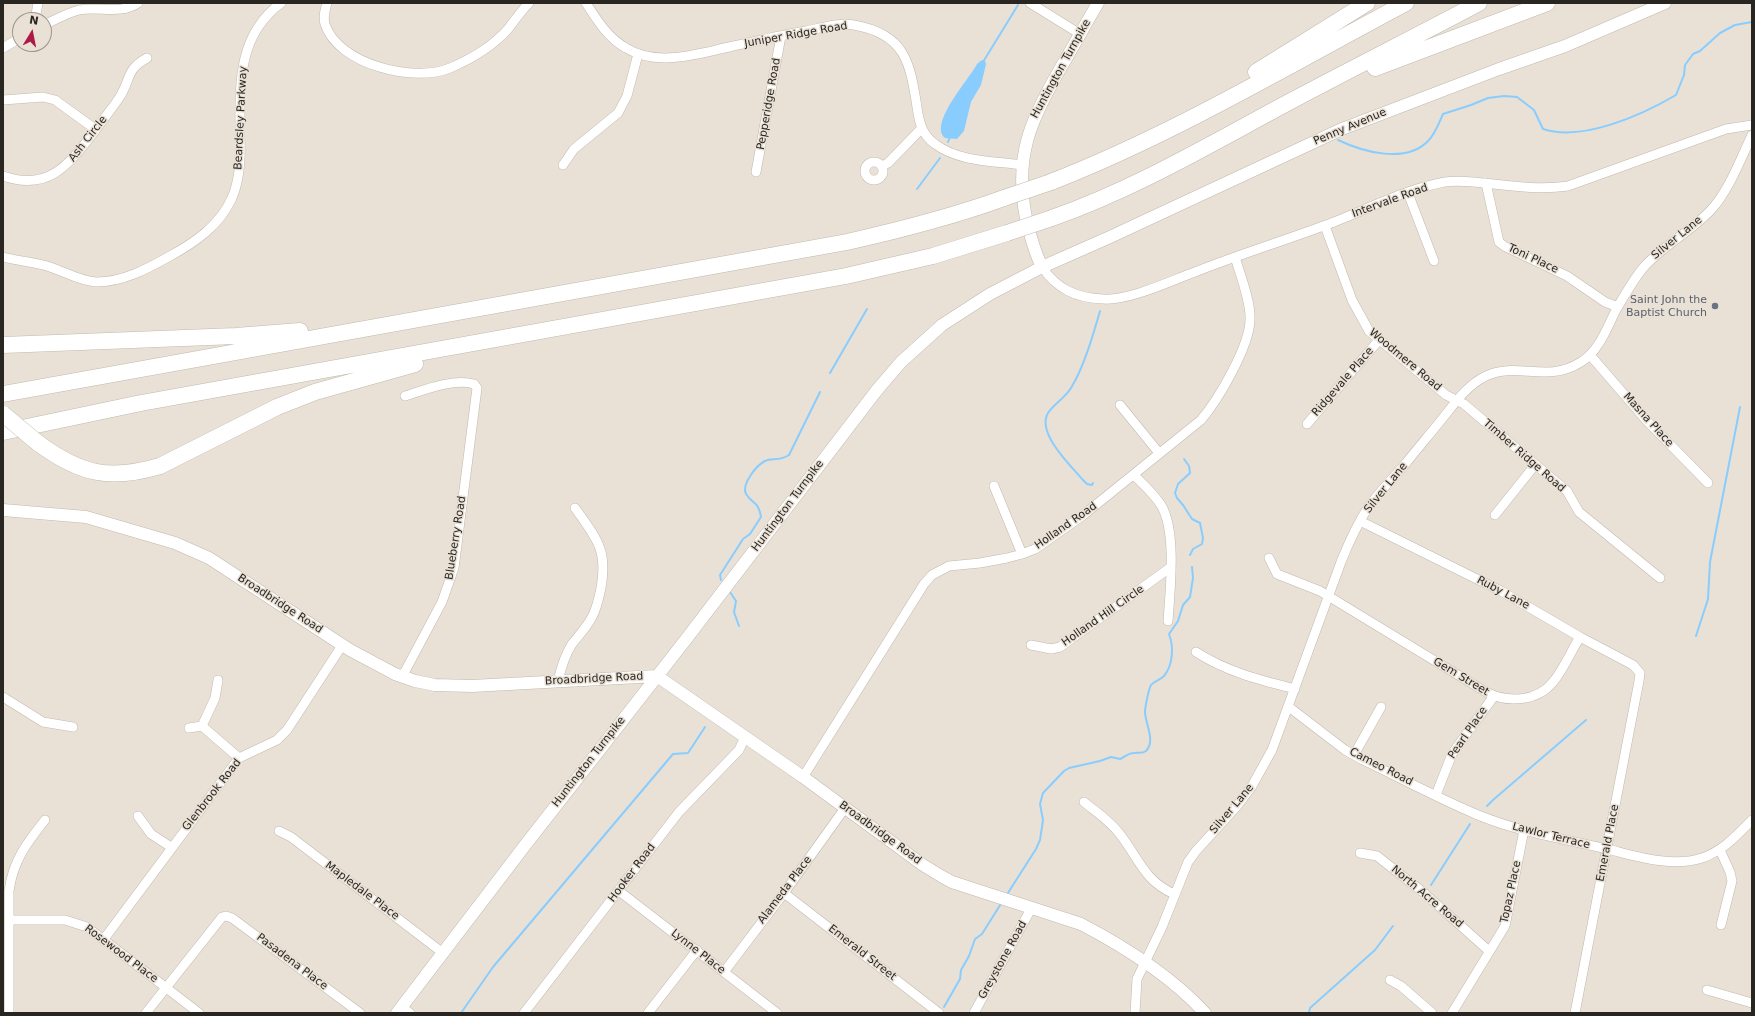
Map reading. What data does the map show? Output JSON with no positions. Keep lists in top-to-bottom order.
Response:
{
  "streets": {
    "main road": ["Huntington Turnpike", "Penny Avenue", "Broadbridge Road"],
    "street": [
      "Juniper Ridge Road",
      "Pepperidge Road",
      "Beardsley Parkway",
      "Ash Circle",
      "Intervale Road",
      "Silver Lane",
      "Toni Place",
      "Woodmere Road",
      "Ridgevale Place",
      "Masna Place",
      "Timber Ridge Road",
      "Holland Road",
      "Blueberry Road",
      "Ruby Lane",
      "Holland Hill Circle",
      "Gem Street",
      "Pearl Place",
      "Cameo Road",
      "Glenbrook Road",
      "Lawlor Terrace",
      "Emerald Place",
      "Hooker Road",
      "Alameda Place",
      "Mapledale Place",
      "Topaz Place",
      "North Acre Road",
      "Lynne Place",
      "Emerald Street",
      "Rosewood Place",
      "Greystone Road",
      "Pasadena Place"
    ]
  },
  "crossings": [
    ["Juniper Ridge Road", "Huntington Turnpike"],
    ["Juniper Ridge Road", "Pepperidge Road"],
    ["Huntington Turnpike", "Penny Avenue"],
    ["Huntington Turnpike", "Intervale Road"],
    ["Huntington Turnpike", "Broadbridge Road"],
    ["Huntington Turnpike", "Mapledale Place"],
    ["Penny Avenue", "Intervale Road"],
    ["Intervale Road", "Toni Place"],
    ["Intervale Road", "Woodmere Road"],
    ["Intervale Road", "Holland Road"],
    ["Silver Lane", "Toni Place"],
    ["Silver Lane", "Woodmere Road"],
    ["Silver Lane", "Masna Place"],
    ["Silver Lane", "Timber Ridge Road"],
    ["Silver Lane", "Ruby Lane"],
    ["Silver Lane", "Broadbridge Road"],
    ["Silver Lane", "Gem Street"],
    ["Silver Lane", "Cameo Road"],
    ["Woodmere Road", "Ridgevale Place"],
    ["Woodmere Road", "Timber Ridge Road"],
    ["Holland Road", "Broadbridge Road"],
    ["Blueberry Road", "Broadbridge Road"],
    ["Ruby Lane", "Gem Street"],
    ["Ruby Lane", "Emerald Place"],
    ["Broadbridge Road", "Glenbrook Road"],
    ["Broadbridge Road", "Hooker Road"],
    ["Broadbridge Road", "Alameda Place"],
    ["Broadbridge Road", "Greystone Road"],
    ["Gem Street", "Pearl Place"],
    ["Pearl Place", "Cameo Road"],
    ["Pearl Place", "Lawlor Terrace"],
    ["Cameo Road", "Lawlor Terrace"],
    ["Glenbrook Road", "Rosewood Place"],
    ["Lawlor Terrace", "Emerald Place"],
    ["Lawlor Terrace", "Topaz Place"],
    ["Hooker Road", "Lynne Place"],
    ["Alameda Place", "Lynne Place"],
    ["Alameda Place", "Emerald Street"],
    ["Topaz Place", "North Acre Road"],
    ["Rosewood Place", "Pasadena Place"]
  ],
  "places": ["Saint John the Baptist Church"],
  "north": "top"
}
